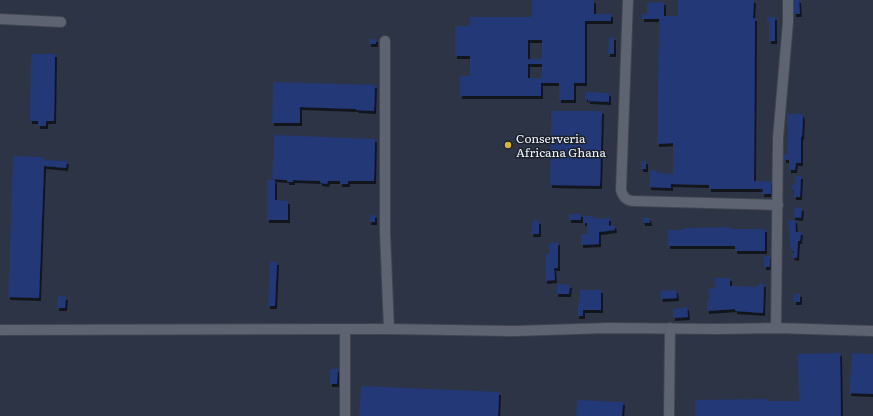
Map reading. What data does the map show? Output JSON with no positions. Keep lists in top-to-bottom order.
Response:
{
  "places": ["Conserveria Africana Ghana"]
}
